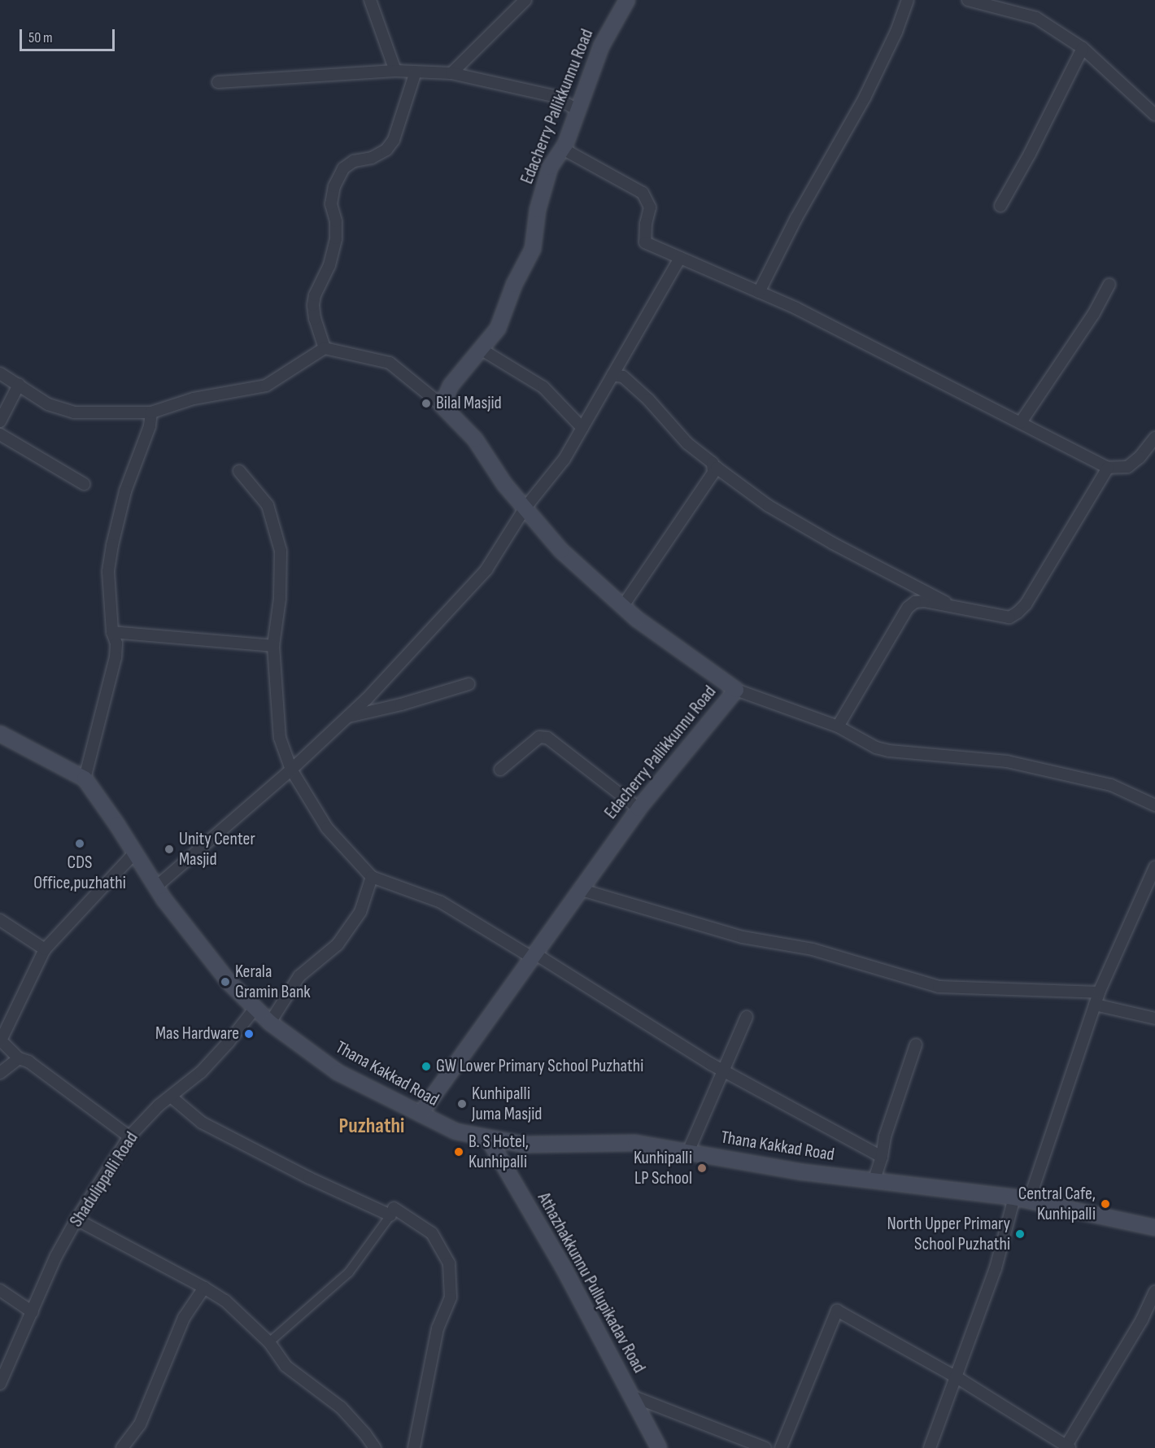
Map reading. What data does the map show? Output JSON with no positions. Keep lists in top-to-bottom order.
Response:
{
  "streets": {
    "main road": ["Edacherry Pallikkunnu Road", "Thana Kakkad Road", "Athazhakkunnu Pullupikadav Road"],
    "street": ["Shadulippalli Road"]
  },
  "crossings": [
    ["Edacherry Pallikkunnu Road", "Thana Kakkad Road"],
    ["Thana Kakkad Road", "Shadulippalli Road"],
    ["Thana Kakkad Road", "Athazhakkunnu Pullupikadav Road"]
  ],
  "districts": ["Puzhathi"],
  "places": [
    "Bilal Masjid",
    "CDS Office,puzhathi",
    "Unity Center Masjid",
    "Kerala Gramin Bank",
    "Mas Hardware",
    "GW Lower Primary School Puzhathi",
    "Kunhipalli Juma Masjid",
    "B. S Hotel, Kunhipalli",
    "Kunhipalli LP School",
    "Central Cafe, Kunhipalli",
    "North Upper Primary School Puzhathi"
  ],
  "scale_bar": "50 m"
}
